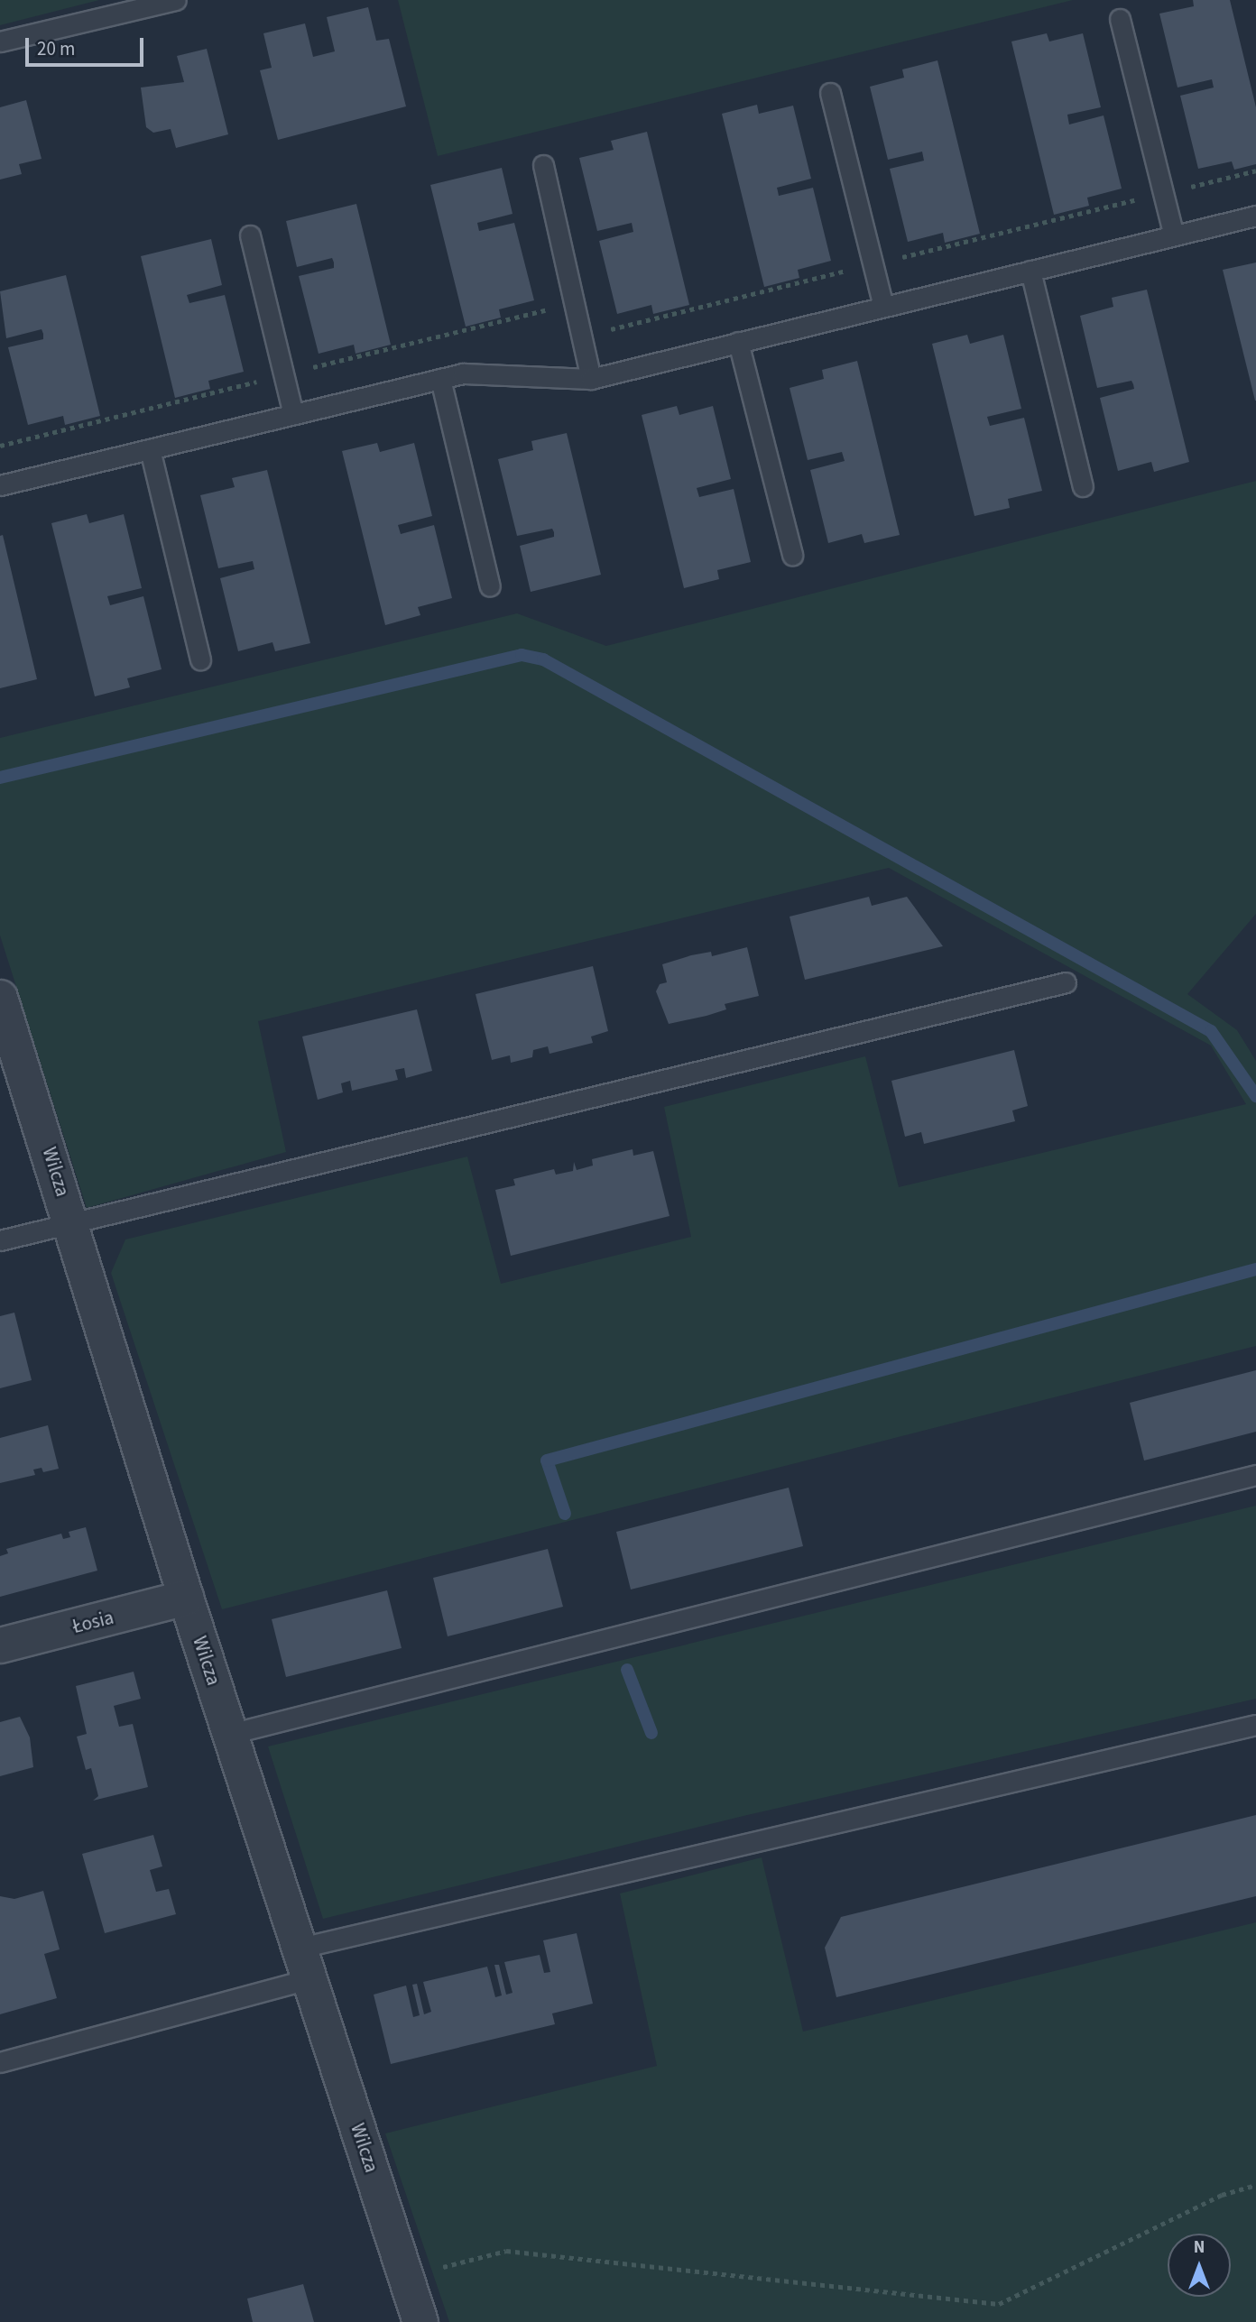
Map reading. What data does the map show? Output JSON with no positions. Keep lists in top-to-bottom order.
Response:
{
  "streets": {
    "street": ["Wilcza", "Łosia"]
  },
  "crossings": [
    ["Wilcza", "Łosia"]
  ],
  "scale_bar": "20 m",
  "north": "top"
}
